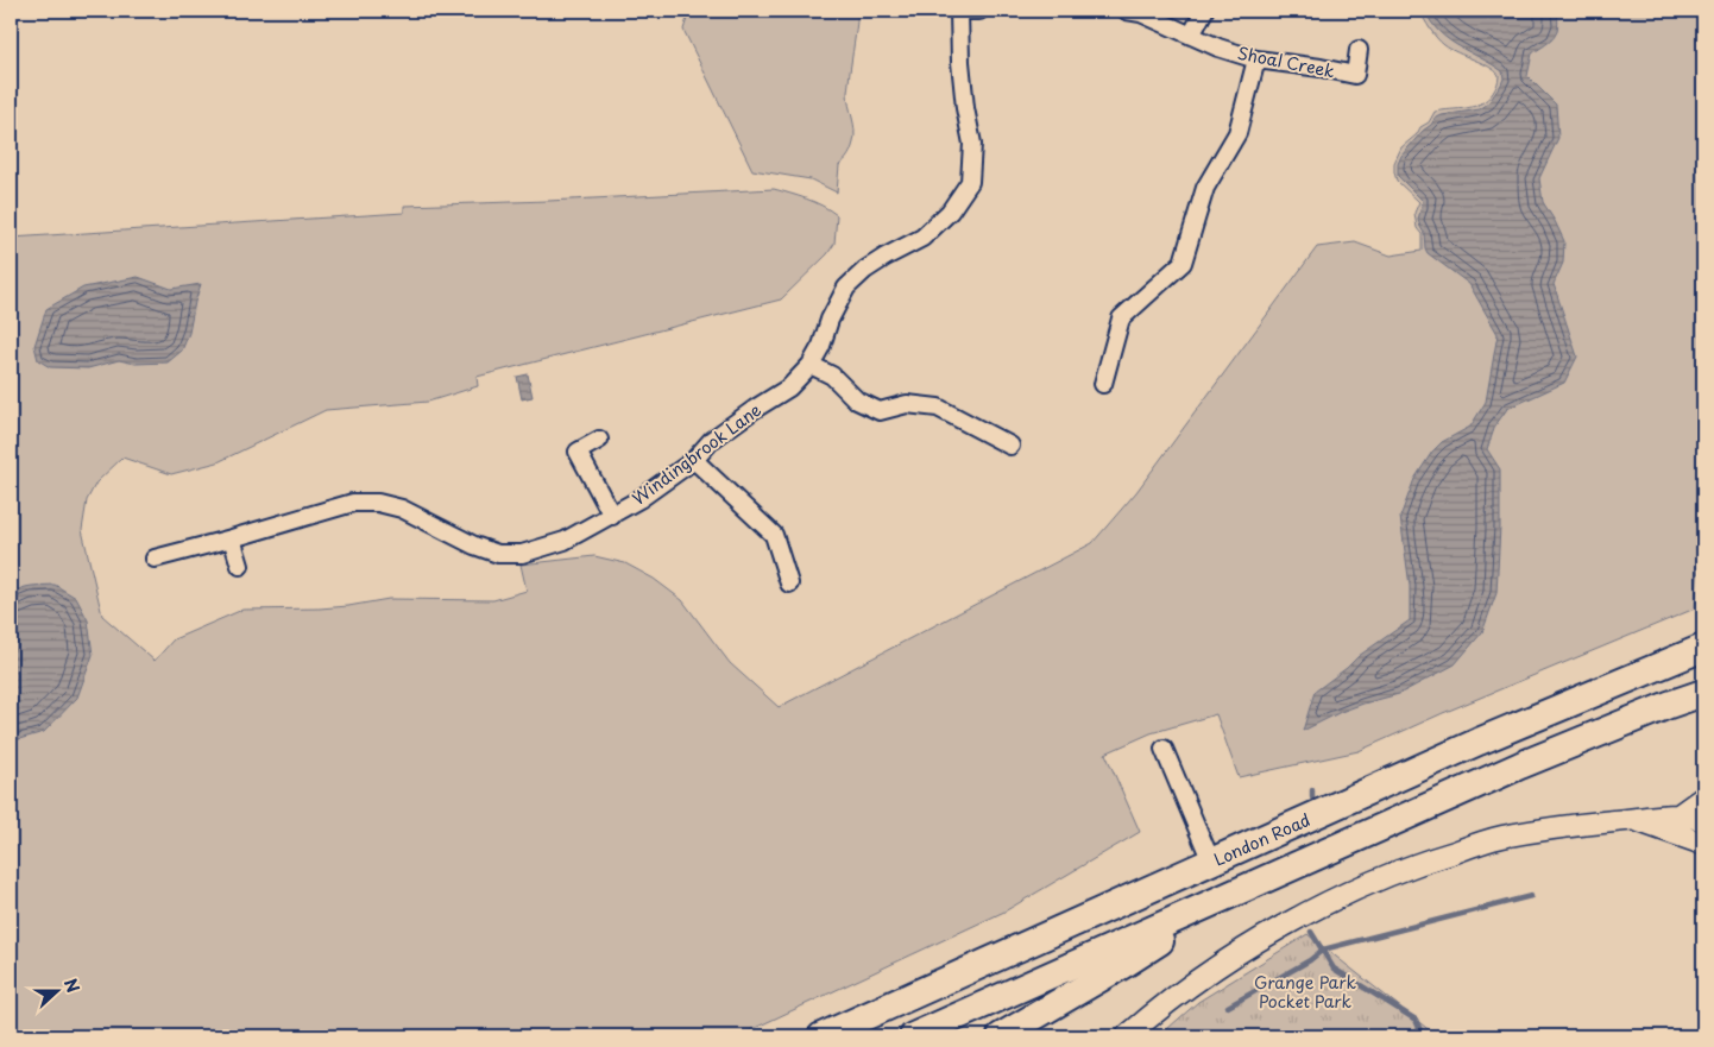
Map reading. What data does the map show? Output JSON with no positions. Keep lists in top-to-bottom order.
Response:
{
  "streets": {
    "highway": ["London Road"],
    "street": ["Shoal Creek", "Windingbrook Lane"]
  },
  "parks": ["Grange Park Pocket Park"],
  "north": "right"
}
